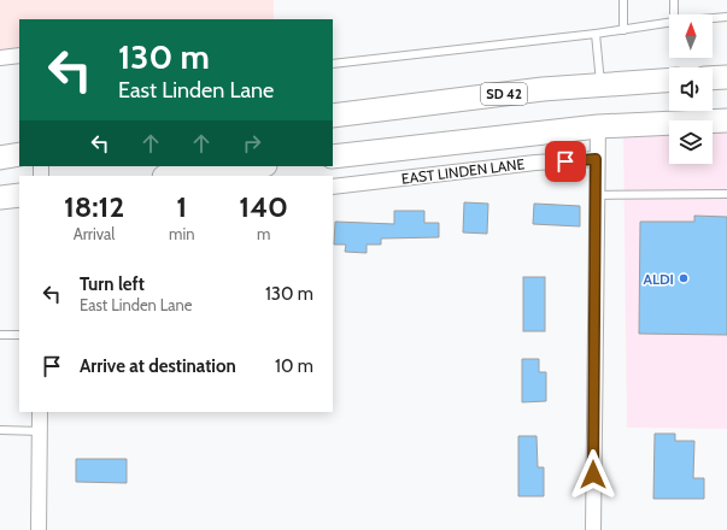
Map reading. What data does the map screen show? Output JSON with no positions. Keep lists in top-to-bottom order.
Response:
{
  "streets": {
    "main road": ["SD 42"],
    "street": ["EAST LINDEN LANE"]
  },
  "places": ["ALDI"],
  "north": "top",
  "page": {
    "turn": ["130 m", "East Linden Lane"],
    "eta": [
      "18:12",
      "Arrival",
      "1",
      "min",
      "140",
      "m"
    ],
    "list": [
      {
        "name": "Turn left",
        "note": "East Linden Lane",
        "value": "130 m"
      },
      {
        "name": "Arrive at destination",
        "value": "10 m"
      }
    ]
  }
}
